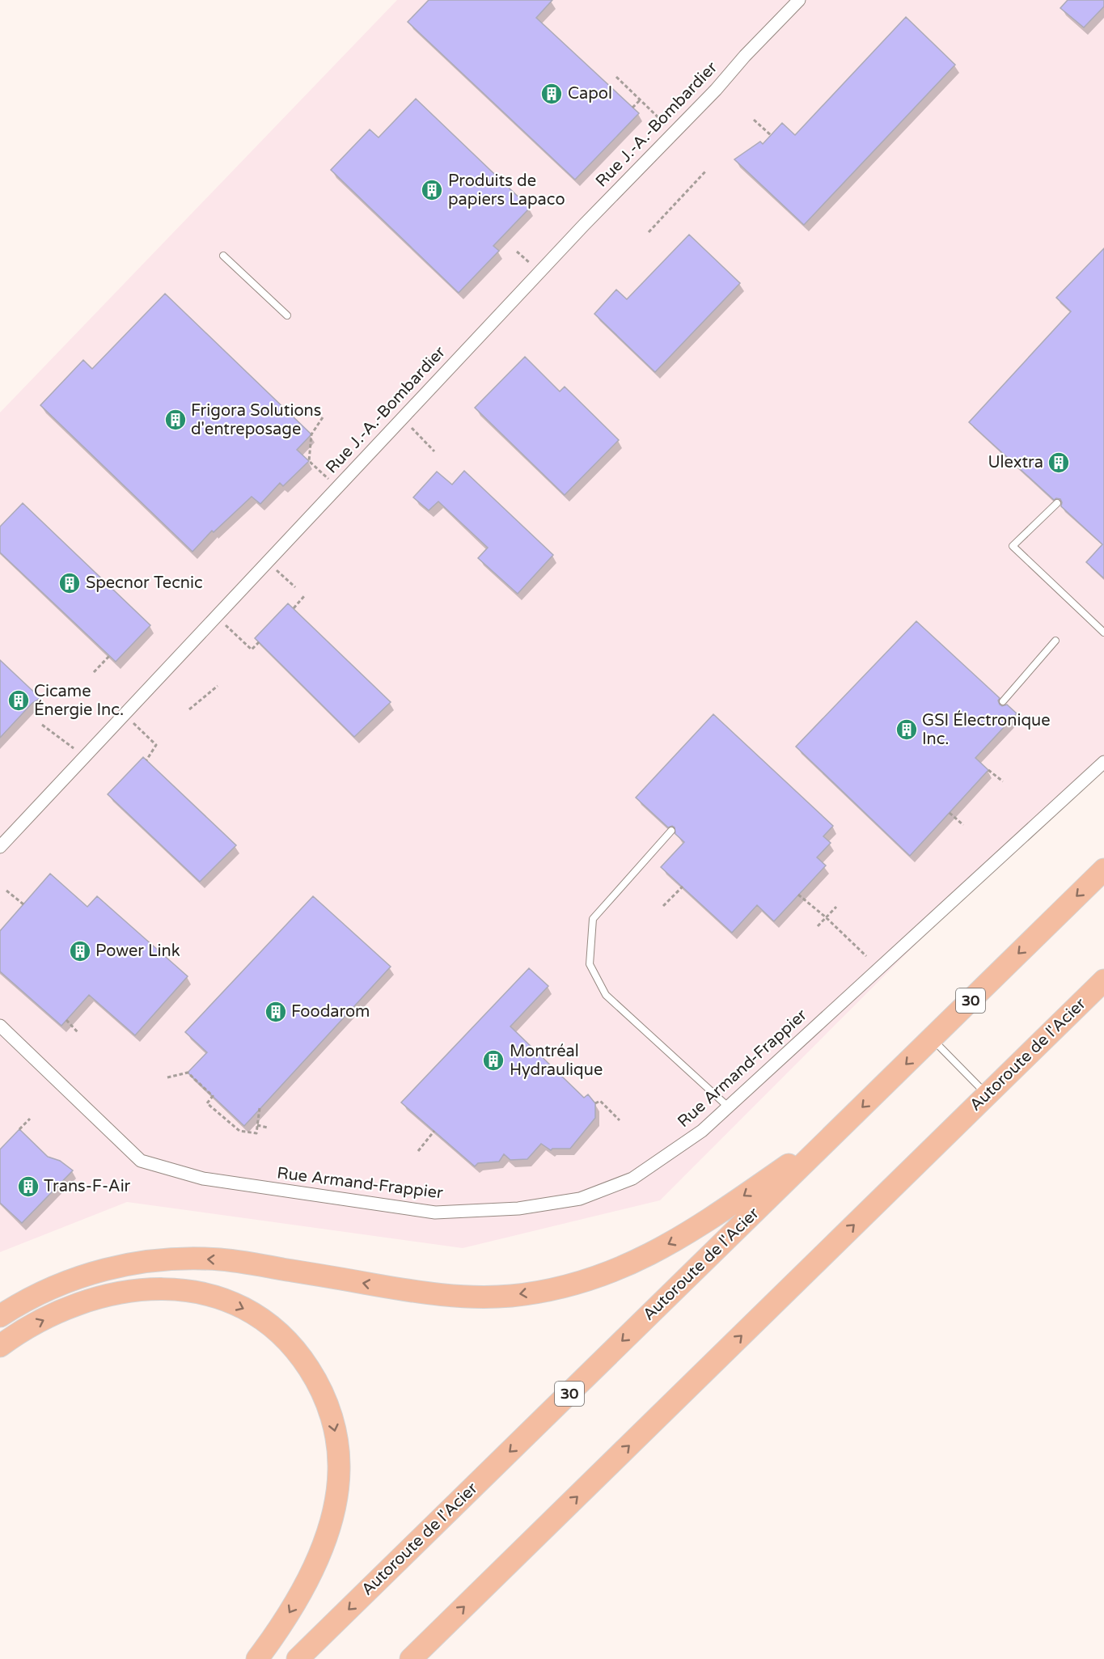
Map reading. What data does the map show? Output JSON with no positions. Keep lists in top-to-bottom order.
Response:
{
  "streets": {
    "highway": ["30", "Autoroute de l'Acier"],
    "street": ["Rue J.-A.-Bombardier", "Rue Armand-Frappier"]
  },
  "places": {
    "building": [
      "Capol",
      "Produits de papiers Lapaco",
      "Frigora Solutions d'entreposage",
      "Ulextra",
      "Specnor Tecnic",
      "Cicame Énergie Inc.",
      "GSI Électronique Inc.",
      "Power Link",
      "Foodarom",
      "Montréal Hydraulique",
      "Trans-F-Air"
    ]
  }
}
